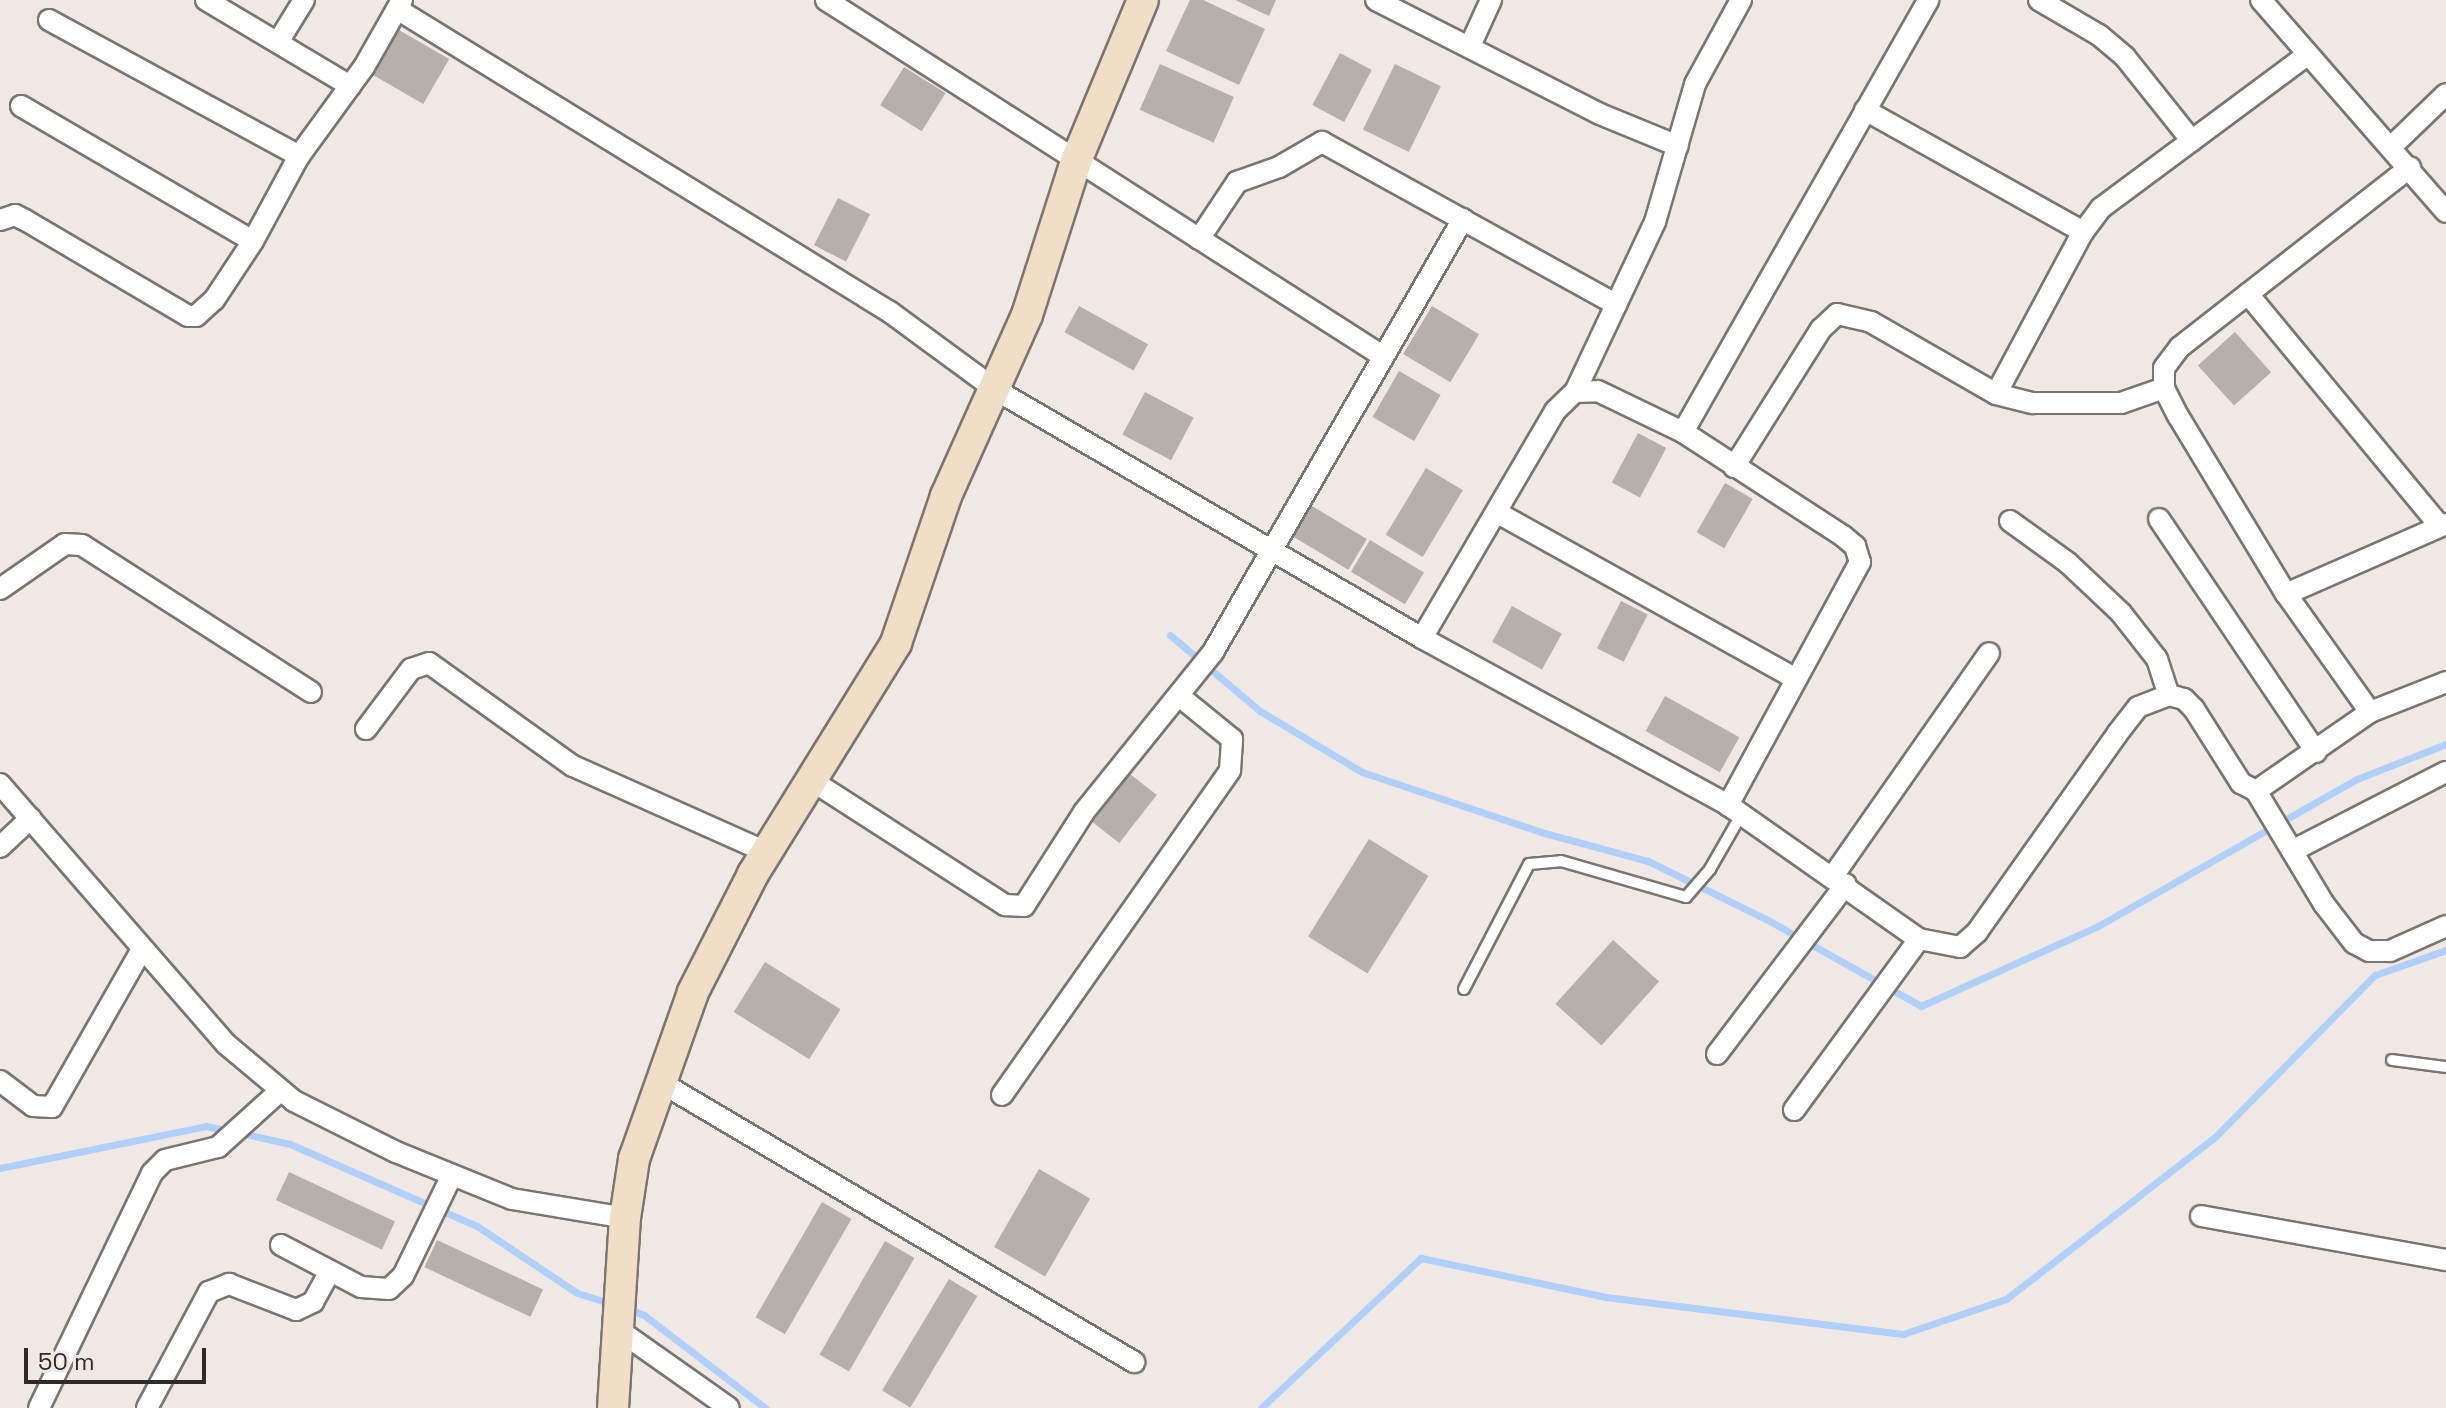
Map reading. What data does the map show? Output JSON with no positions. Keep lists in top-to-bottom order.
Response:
{
  "scale_bar": "50 m"
}
